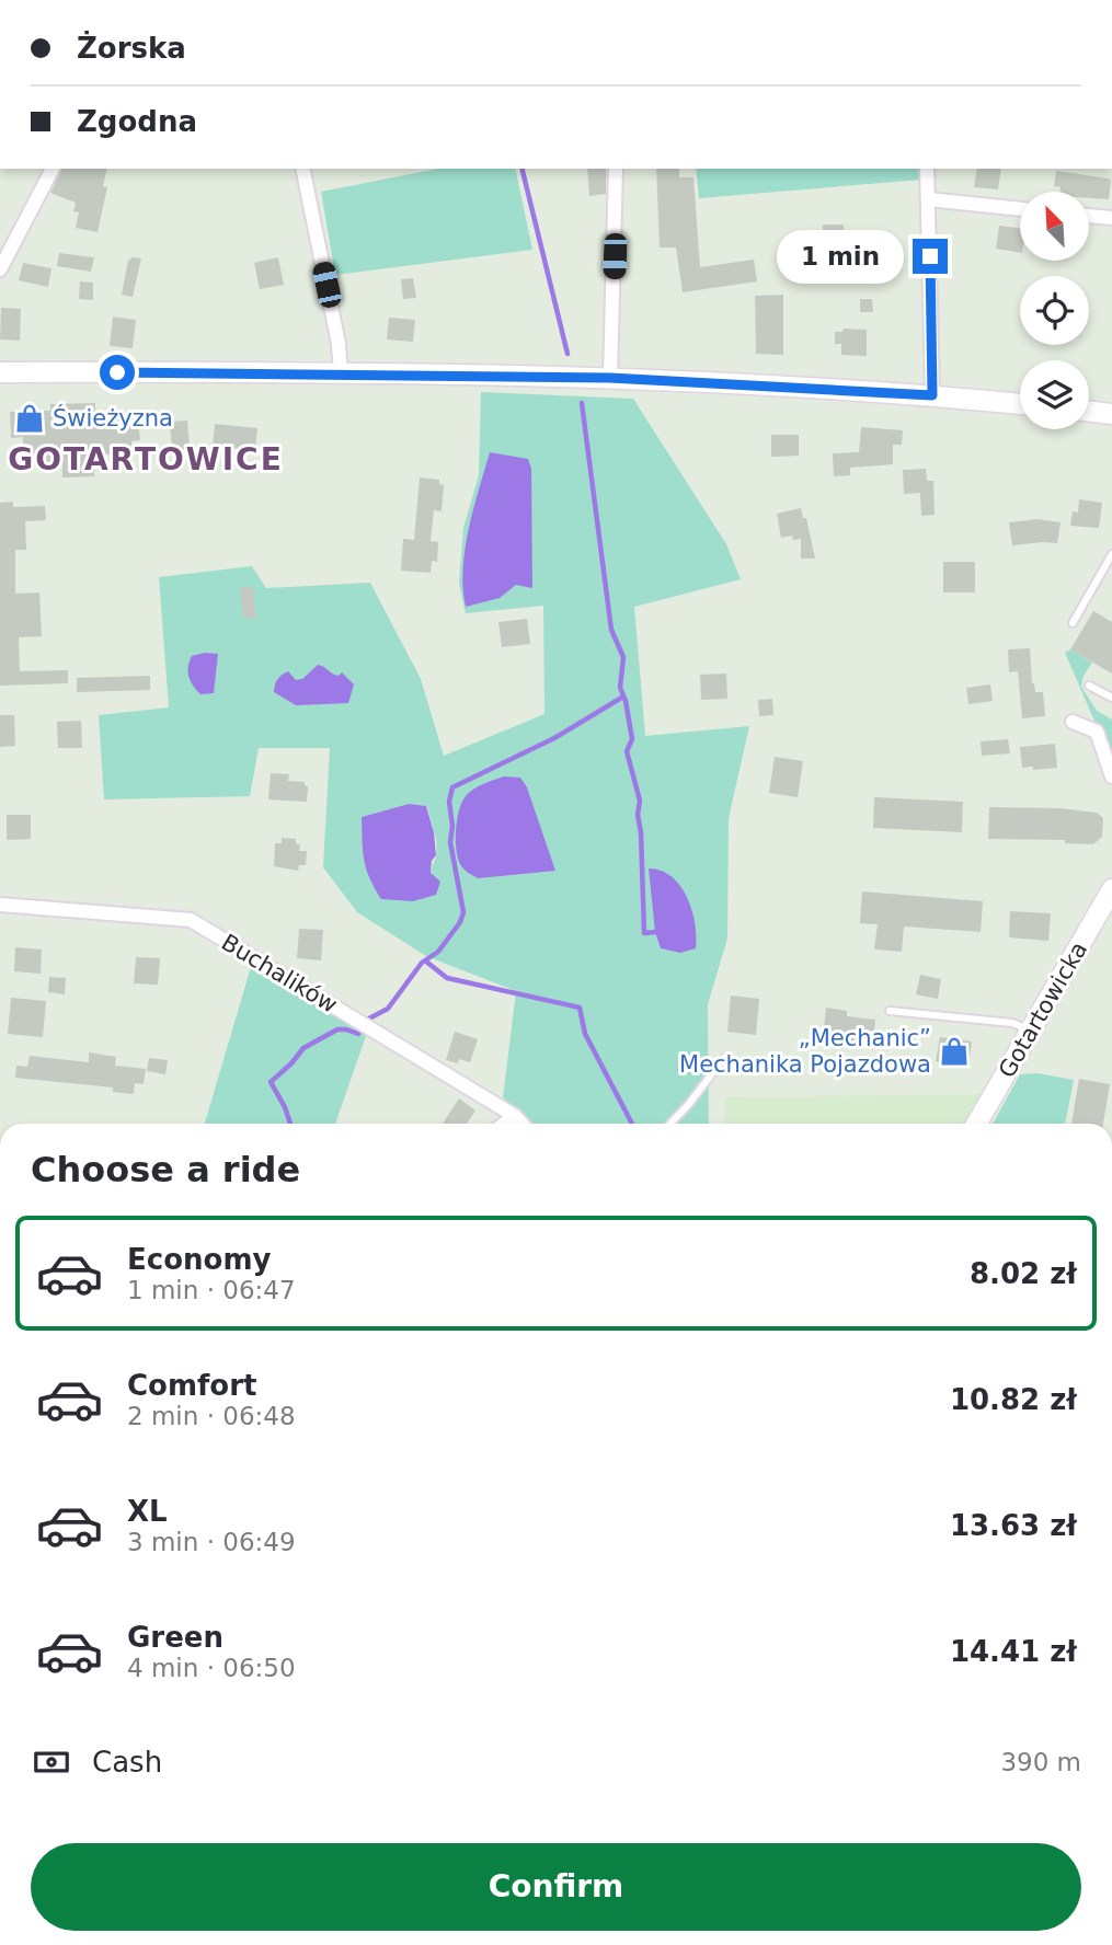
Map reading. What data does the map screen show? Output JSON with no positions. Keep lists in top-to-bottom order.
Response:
{
  "streets": {
    "main road": ["Gotartowicka"],
    "street": ["Buchalików"]
  },
  "districts": ["GOTARTOWICE"],
  "places": {
    "shop": ["Świeżyzna", "„Mechanic” Mechanika Pojazdowa"]
  },
  "north": "top left",
  "page": {
    "banner": ["Żorska", "Zgodna"],
    "bubble": "1 min",
    "heading": "Choose a ride",
    "list": [
      {
        "name": "Economy",
        "note": "1 min · 06:47",
        "value": "8.02 zł"
      },
      {
        "name": "Comfort",
        "note": "2 min · 06:48",
        "value": "10.82 zł"
      },
      {
        "name": "XL",
        "note": "3 min · 06:49",
        "value": "13.63 zł"
      },
      {
        "name": "Green",
        "note": "4 min · 06:50",
        "value": "14.41 zł"
      }
    ],
    "pay": ["Cash", "390 m"],
    "buttons": "Confirm"
  }
}
